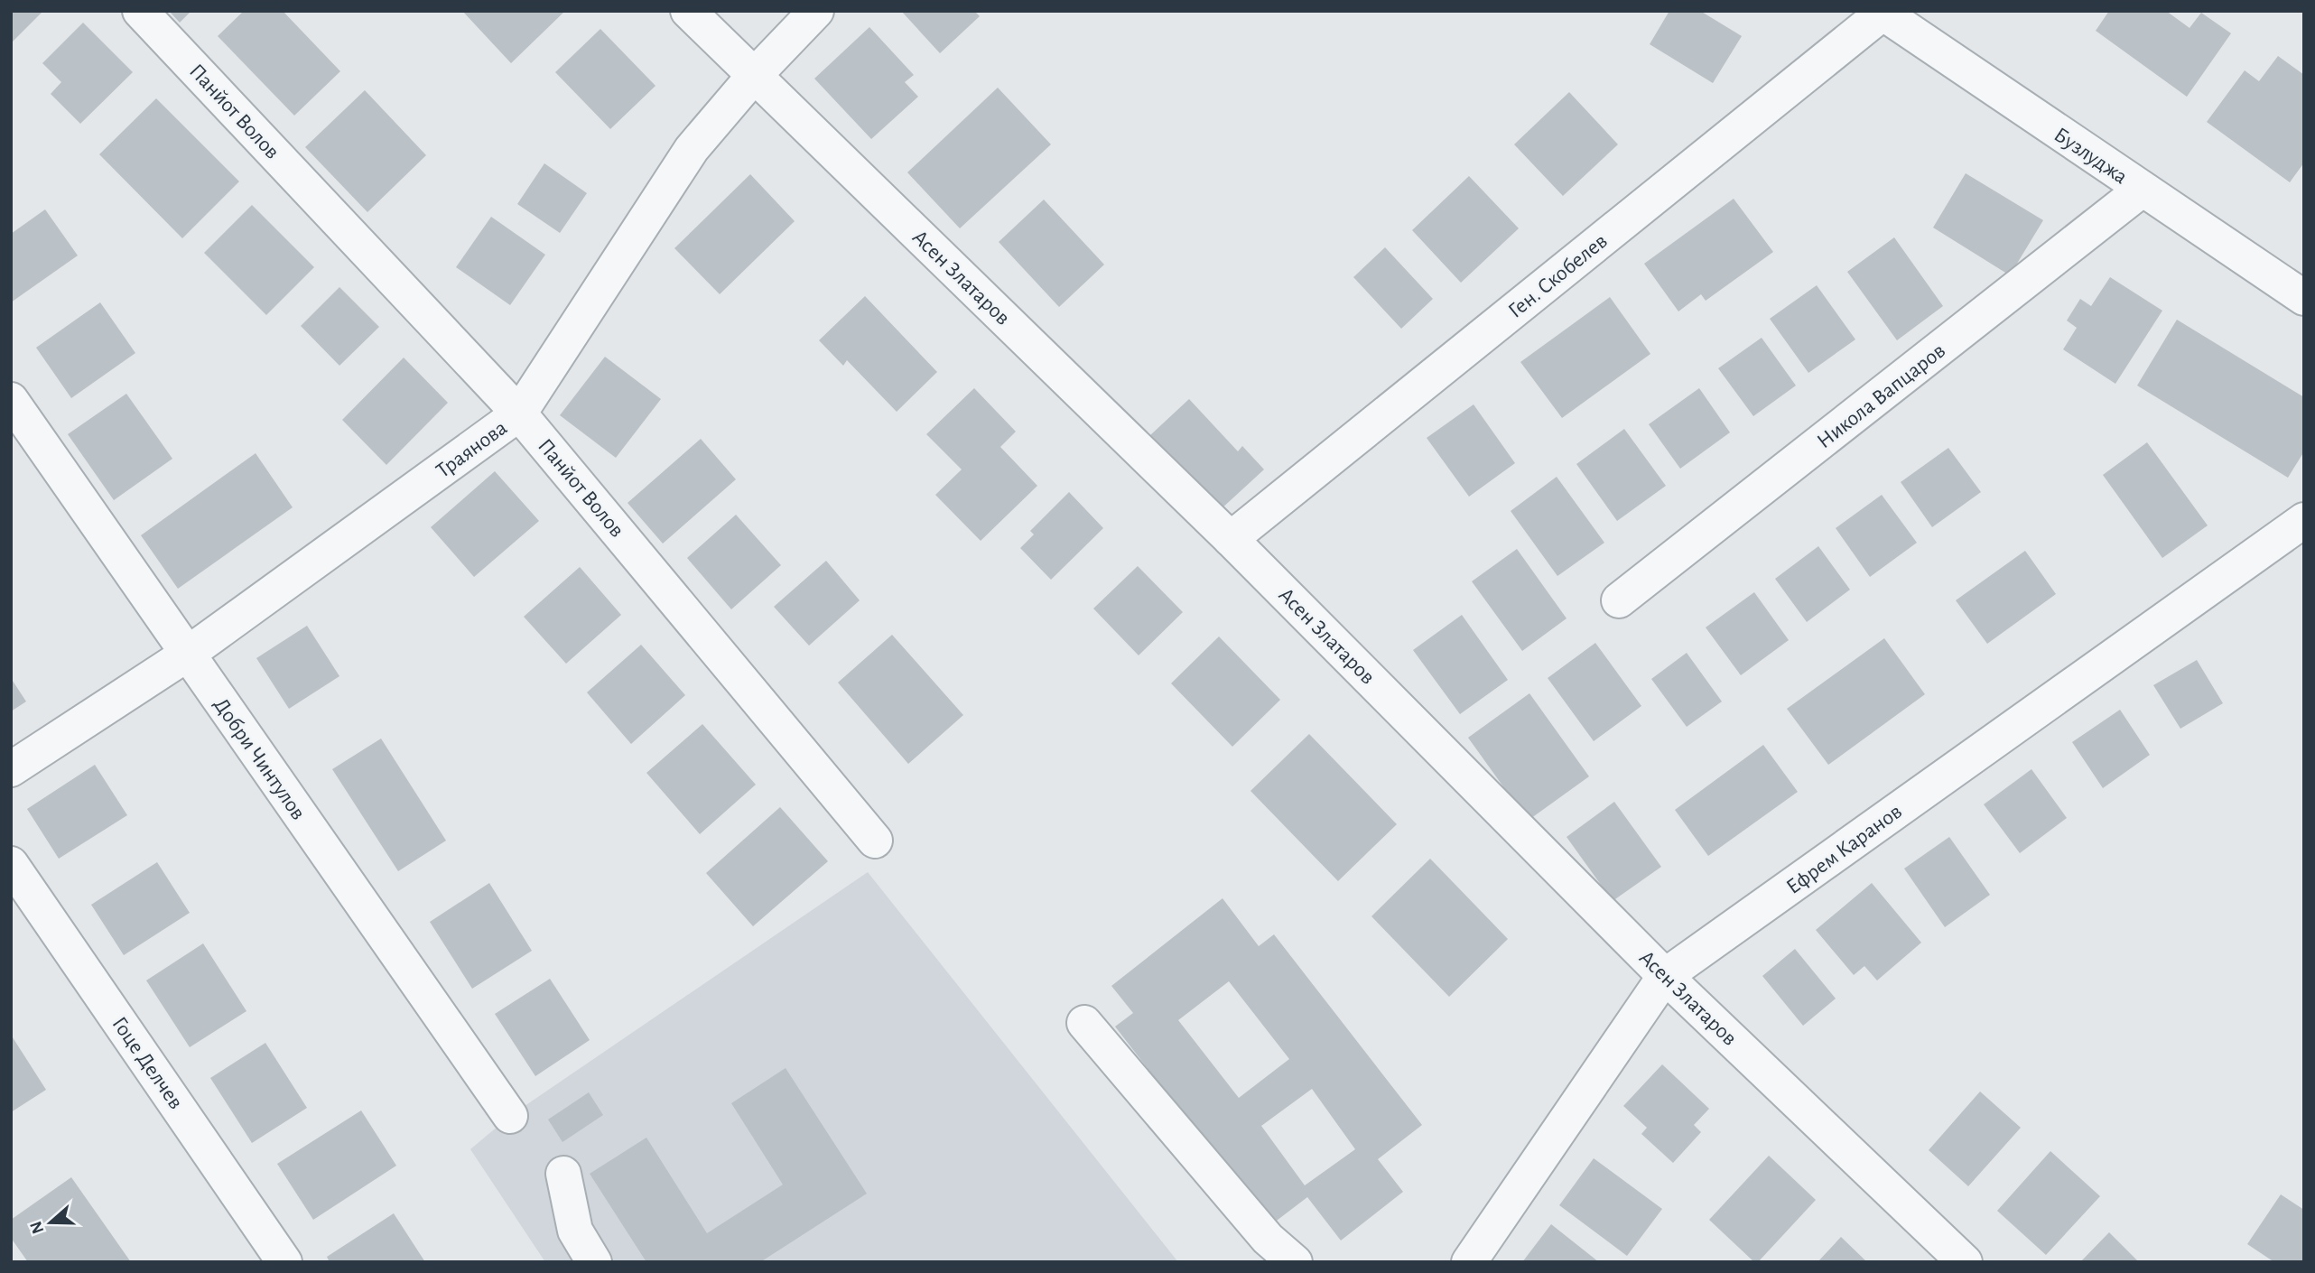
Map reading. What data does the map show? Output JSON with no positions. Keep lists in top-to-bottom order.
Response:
{
  "streets": {
    "street": [
      "Панйот Волов",
      "Бузлуджа",
      "Ген. Скобелев",
      "Асен Златаров",
      "Никола Вапцаров",
      "Траянова",
      "Добри Чинтулов",
      "Ефрем Каранов",
      "Гоце Делчев"
    ]
  },
  "crossings": [
    ["Панйот Волов", "Траянова"],
    ["Бузлуджа", "Ген. Скобелев"],
    ["Бузлуджа", "Никола Вапцаров"],
    ["Ген. Скобелев", "Асен Златаров"],
    ["Асен Златаров", "Траянова"],
    ["Асен Златаров", "Ефрем Каранов"],
    ["Траянова", "Добри Чинтулов"]
  ],
  "north": "left"
}
